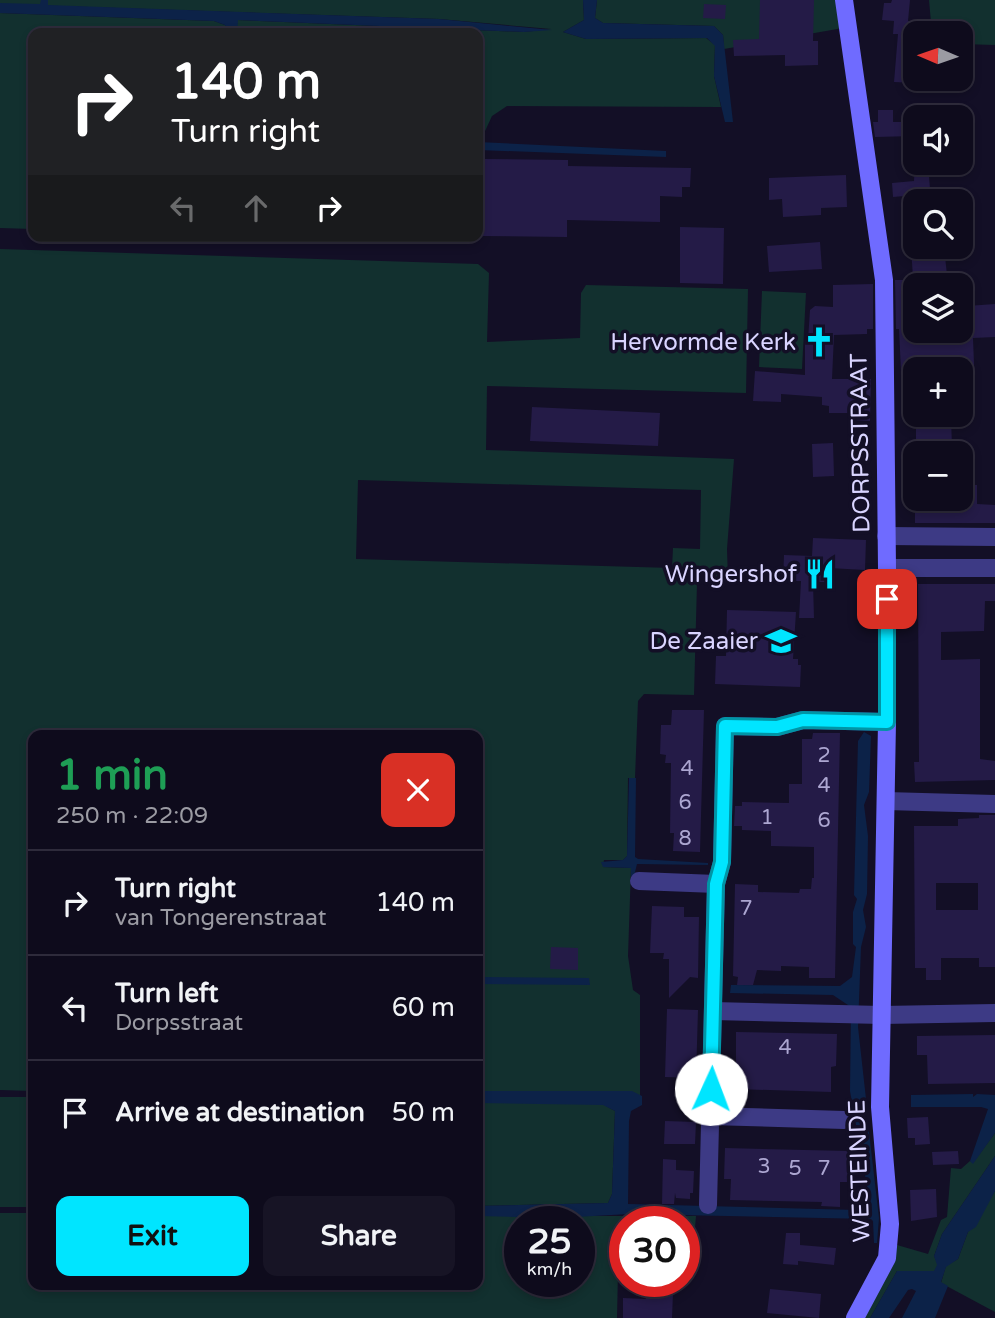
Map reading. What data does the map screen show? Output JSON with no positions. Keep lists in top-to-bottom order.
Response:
{
  "streets": {
    "street": ["DORPSSTRAAT", "WESTEINDE"]
  },
  "crossings": [
    ["DORPSSTRAAT", "WESTEINDE"]
  ],
  "places": {
    "church": ["Hervormde Kerk"],
    "restaurant": ["Wingershof"],
    "school or university": ["De Zaaier"]
  },
  "house_numbers": [
    "2",
    "4",
    "4",
    "6",
    "1",
    "6",
    "8",
    "7",
    "4",
    "3",
    "5",
    "7"
  ],
  "north": "left",
  "page": {
    "map_buttons": ["+", "−"],
    "turn": ["140 m", "Turn right"],
    "heading": ["1 min", "250 m · 22:09"],
    "list": [
      {
        "name": "Turn right",
        "note": "van Tongerenstraat",
        "value": "140 m"
      },
      {
        "name": "Turn left",
        "note": "Dorpsstraat",
        "value": "60 m"
      },
      {
        "name": "Arrive at destination",
        "value": "50 m"
      }
    ],
    "buttons": ["Exit", "Share"],
    "speed": "25 km/h",
    "limit": "30"
  }
}
